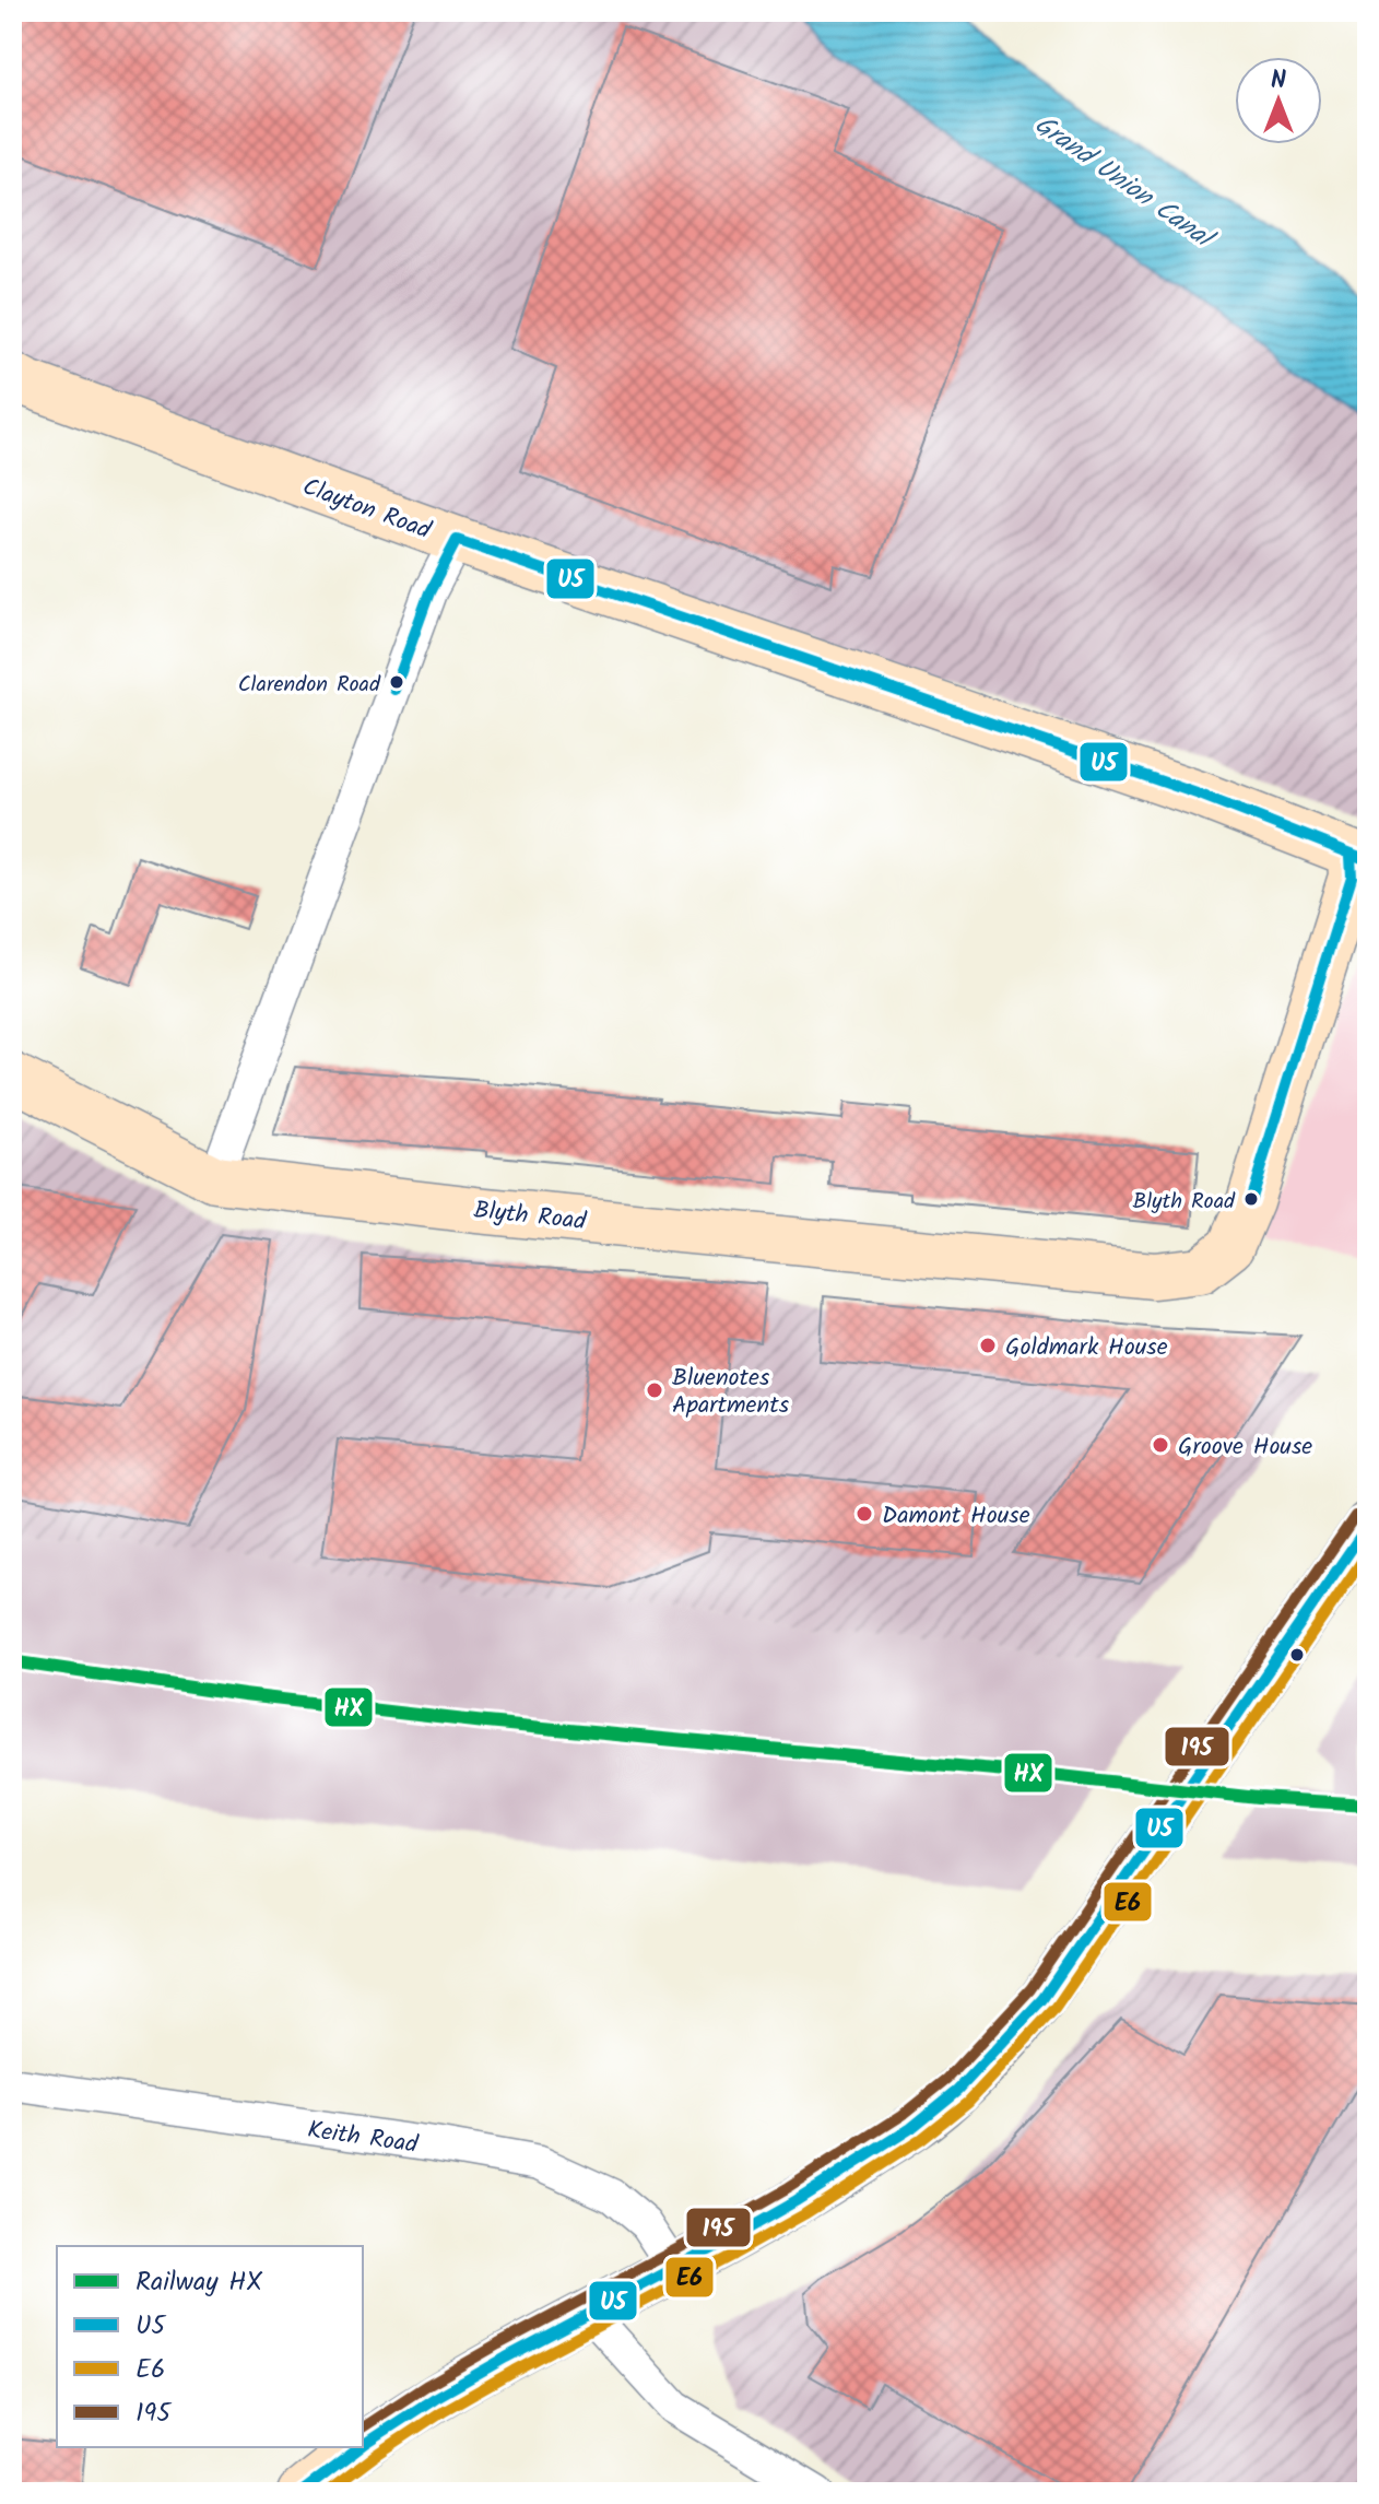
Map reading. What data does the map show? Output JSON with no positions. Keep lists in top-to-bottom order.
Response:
{
  "streets": {
    "street": ["Clayton Road", "Blyth Road", "Keith Road"]
  },
  "crossings": [
    ["Clayton Road", "Blyth Road"]
  ],
  "water": ["Grand Union Canal"],
  "places": [
    "Clarendon Road",
    "Blyth Road",
    "Goldmark House",
    "Bluenotes Apartments",
    "Groove House",
    "Damont House"
  ],
  "lines": [
    "transit line U5",
    "transit line 195",
    "transit line E6",
    "rail line HX"
  ],
  "legend": [
    "Railway HX",
    "U5",
    "E6",
    "195"
  ],
  "north": "top"
}
